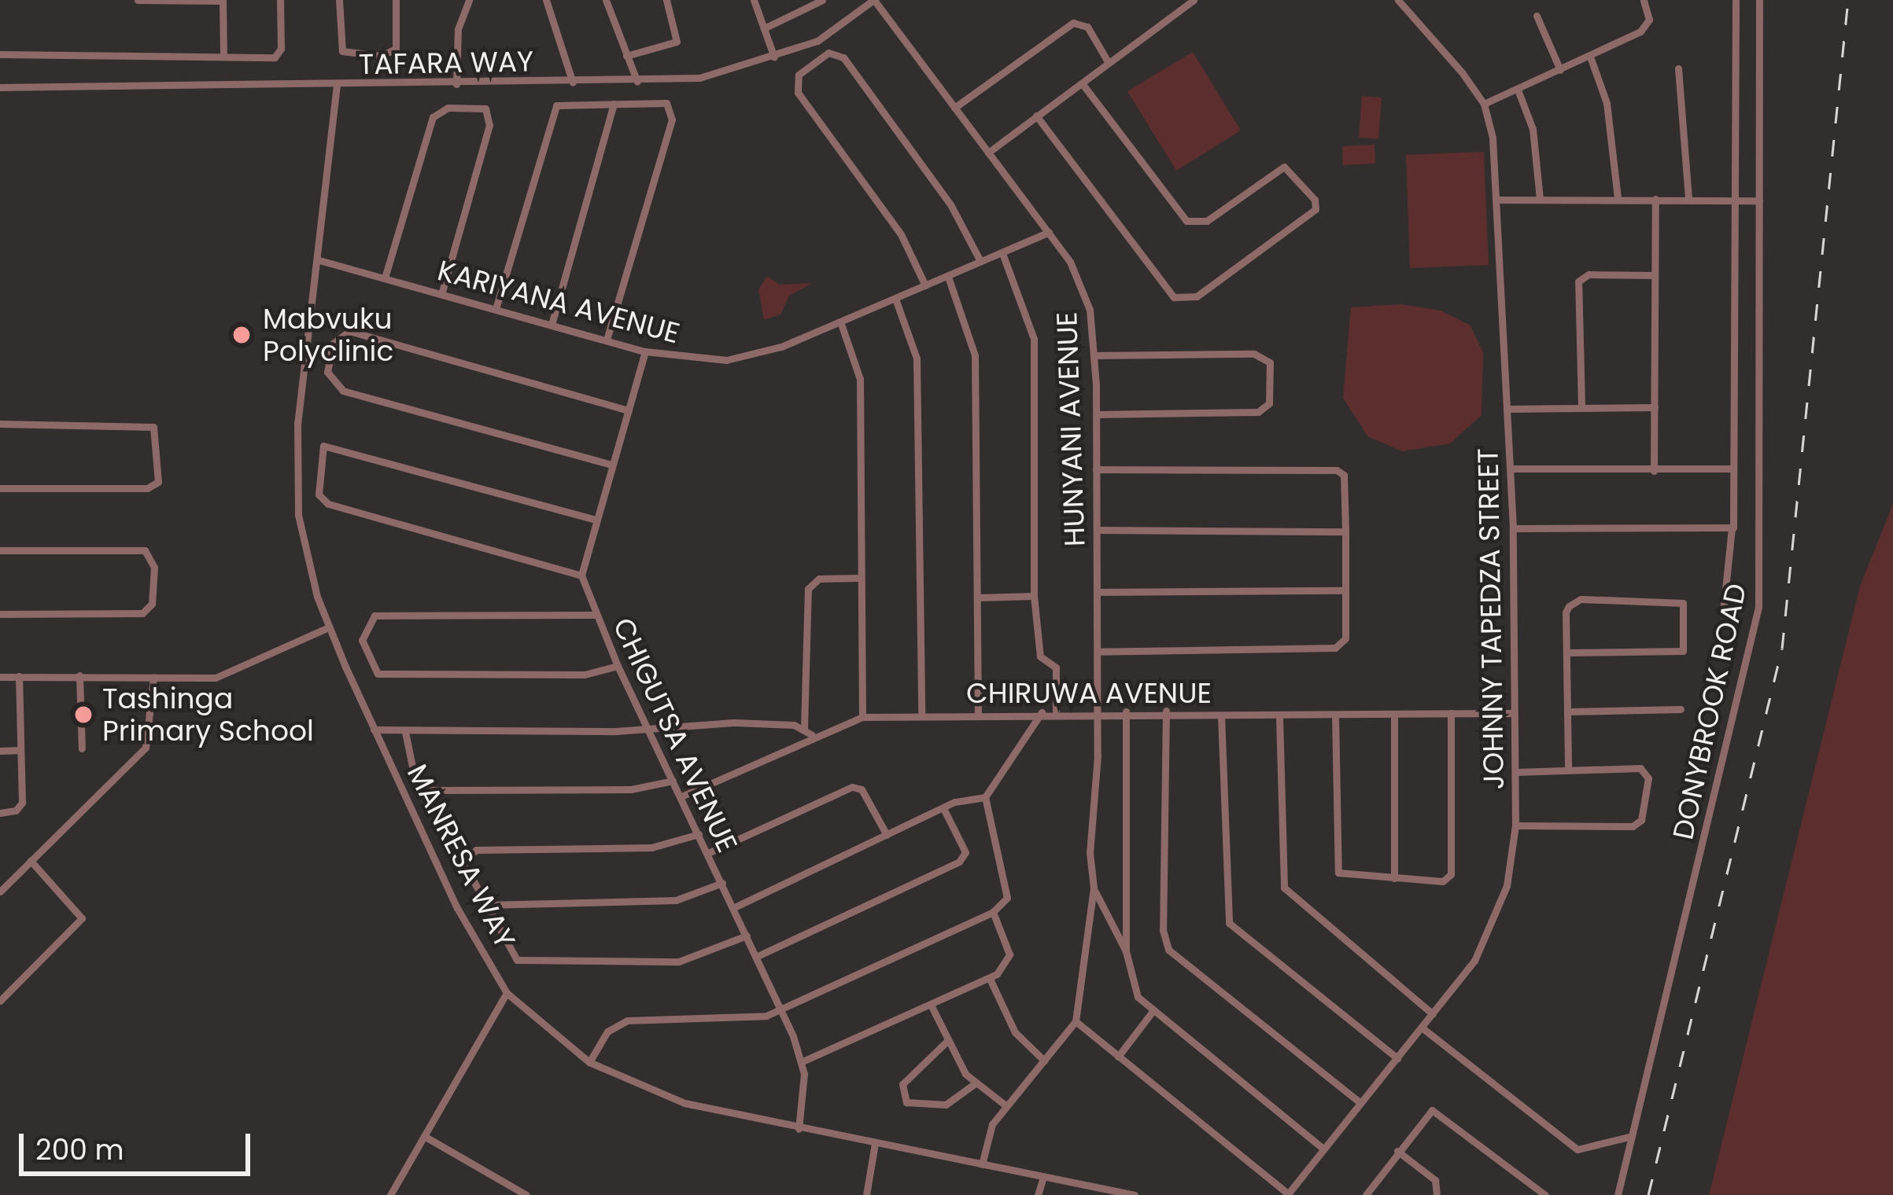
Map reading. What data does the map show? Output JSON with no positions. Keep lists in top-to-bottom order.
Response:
{
  "streets": {
    "street": [
      "TAFARA WAY",
      "KARIYANA AVENUE",
      "HUNYANI AVENUE",
      "JOHNNY TAPEDZA STREET",
      "CHIRUWA AVENUE",
      "DONYBROOK ROAD",
      "CHIGUTSA AVENUE",
      "MANRESA WAY"
    ]
  },
  "crossings": [
    ["TAFARA WAY", "HUNYANI AVENUE"],
    ["TAFARA WAY", "MANRESA WAY"],
    ["KARIYANA AVENUE", "HUNYANI AVENUE"],
    ["KARIYANA AVENUE", "MANRESA WAY"],
    ["HUNYANI AVENUE", "CHIRUWA AVENUE"],
    ["JOHNNY TAPEDZA STREET", "CHIRUWA AVENUE"],
    ["CHIRUWA AVENUE", "CHIGUTSA AVENUE"],
    ["CHIGUTSA AVENUE", "MANRESA WAY"]
  ],
  "places": ["Mabvuku Polyclinic", "Tashinga Primary School"],
  "scale_bar": "200 m"
}
